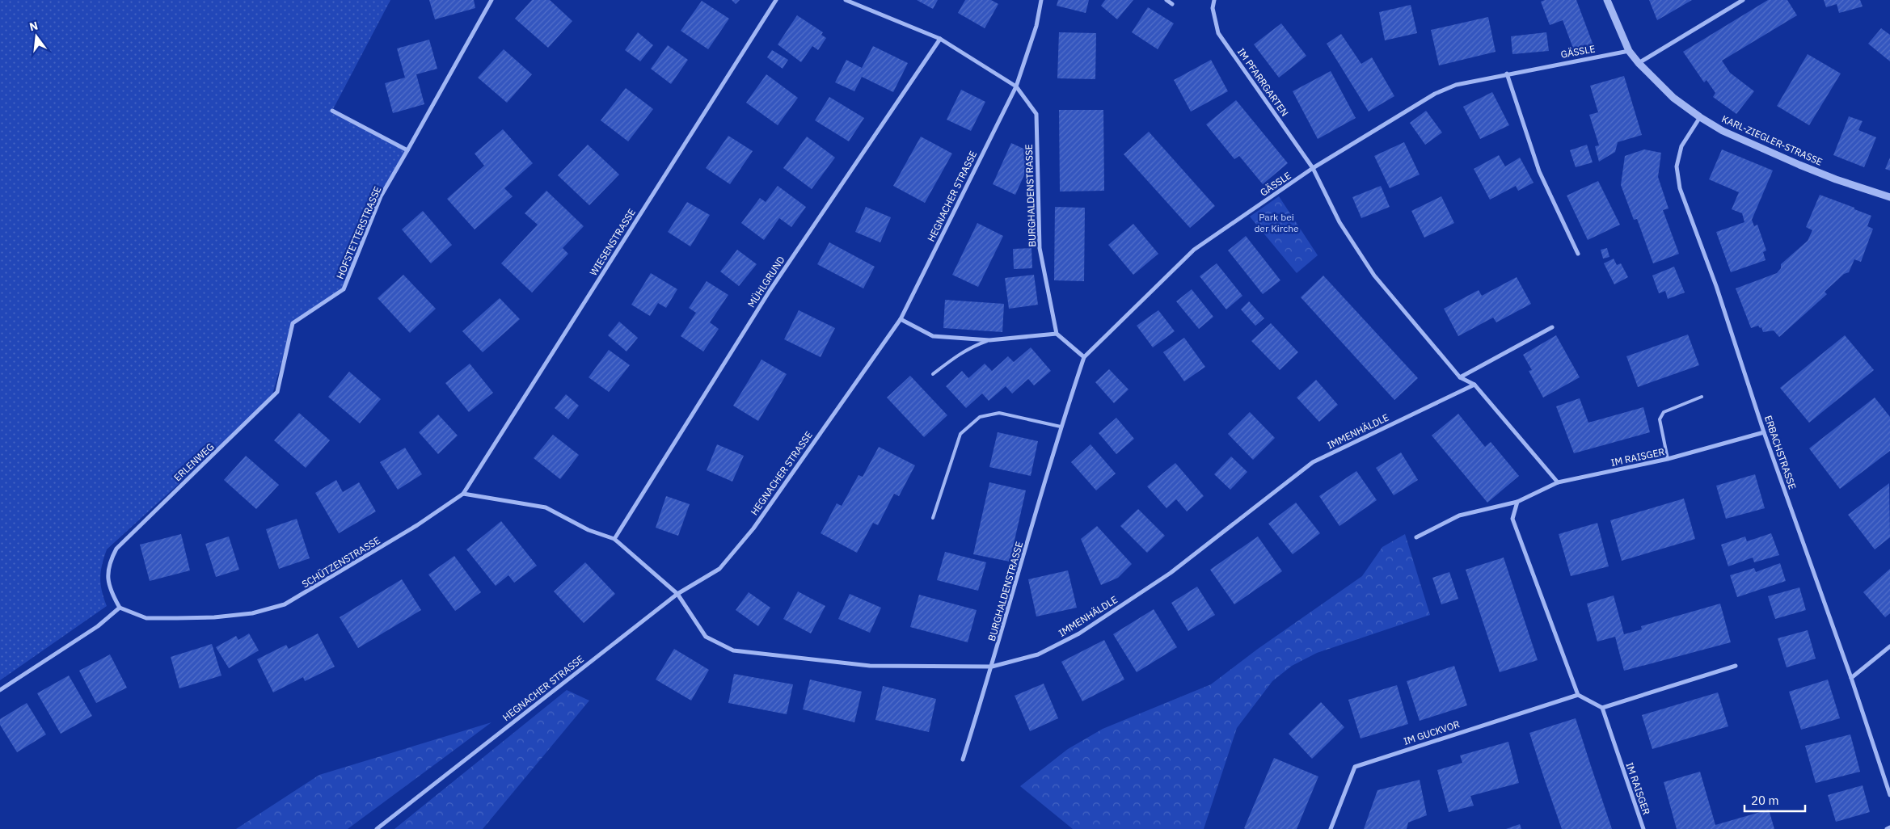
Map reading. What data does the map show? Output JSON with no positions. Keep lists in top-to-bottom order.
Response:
{
  "streets": {
    "street": [
      "GÄSSLE",
      "IM PFARRGARTEN",
      "KARL-ZIEGLER-STRASSE",
      "BURGHALDENSTRASSE",
      "HEGNACHER STRASSE",
      "HOFSTETTERSTRASSE",
      "WIESENSTRASSE",
      "MÜHLGRUND",
      "IMMENHÄLDLE",
      "ERBACHSTRASSE",
      "IM RAISGER",
      "ERLENWEG",
      "SCHÜTZENSTRASSE",
      "IM GUCKVOR"
    ]
  },
  "crossings": [
    ["GÄSSLE", "IM PFARRGARTEN"],
    ["GÄSSLE", "KARL-ZIEGLER-STRASSE"],
    ["GÄSSLE", "BURGHALDENSTRASSE"],
    ["KARL-ZIEGLER-STRASSE", "ERBACHSTRASSE"],
    ["BURGHALDENSTRASSE", "HEGNACHER STRASSE"],
    ["BURGHALDENSTRASSE", "IMMENHÄLDLE"],
    ["HEGNACHER STRASSE", "IMMENHÄLDLE"],
    ["HOFSTETTERSTRASSE", "ERLENWEG"],
    ["WIESENSTRASSE", "SCHÜTZENSTRASSE"],
    ["ERBACHSTRASSE", "IM RAISGER"],
    ["ERLENWEG", "SCHÜTZENSTRASSE"]
  ],
  "parks": ["Park bei der Kirche"],
  "scale_bar": "20 m",
  "north": "top"
}
